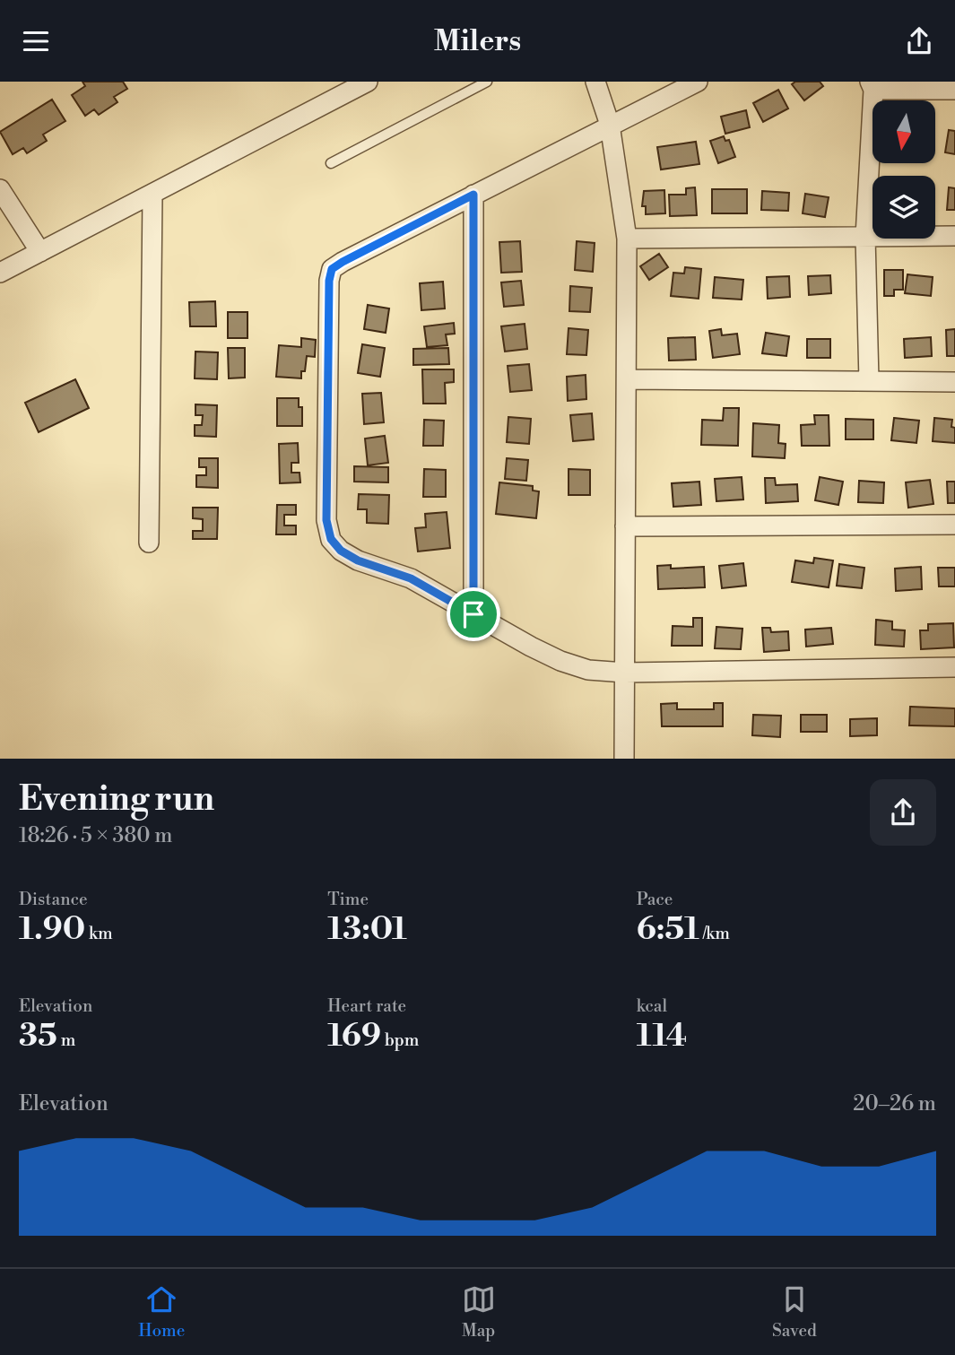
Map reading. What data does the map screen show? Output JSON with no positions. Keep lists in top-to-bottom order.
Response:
{
  "north": "bottom",
  "page": {
    "header": "Milers",
    "heading": ["Evening run", "18:26 · 5 × 380 m"],
    "stats": [
      ["Distance", "1.90 km"],
      ["Time", "13:01"],
      ["Pace", "6:51 /km"],
      ["Elevation", "35 m"],
      ["Heart rate", "169 bpm"],
      ["kcal", "114"]
    ],
    "chart": ["Elevation", "20–26 m"],
    "tabs": ["Home", "Map", "Saved"]
  }
}
